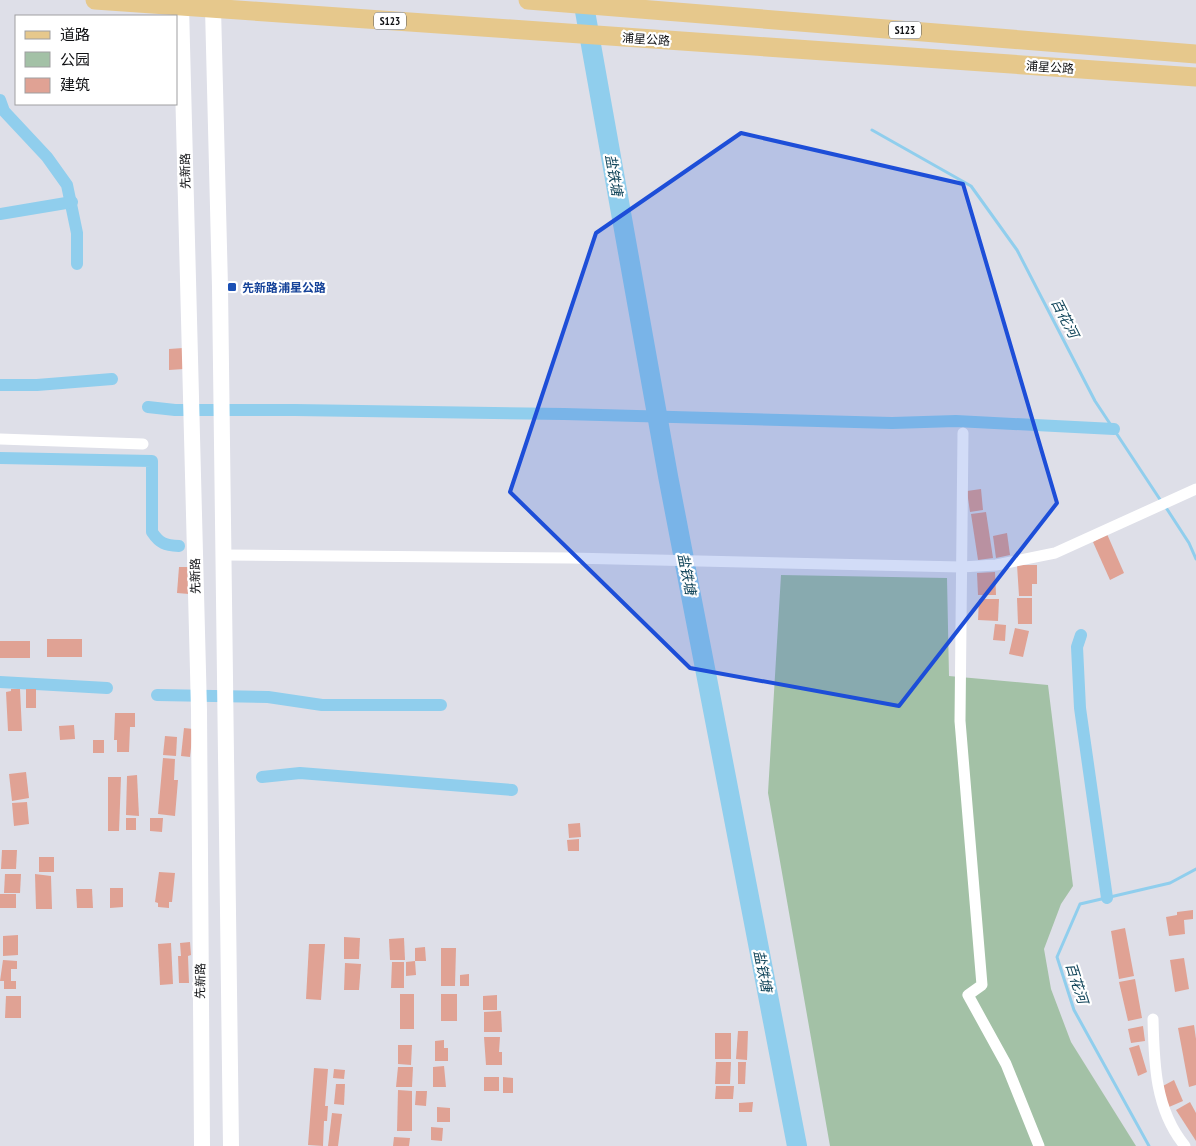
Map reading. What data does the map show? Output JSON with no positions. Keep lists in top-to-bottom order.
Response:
{
  "streets": {
    "main road": ["S123", "浦星公路", "先新路"]
  },
  "crossings": [
    ["浦星公路", "先新路"]
  ],
  "water": ["盐铁塘", "百花河"],
  "places": {
    "transit": ["先新路浦星公路"]
  },
  "legend": ["道路", "公园", "建筑"]
}
